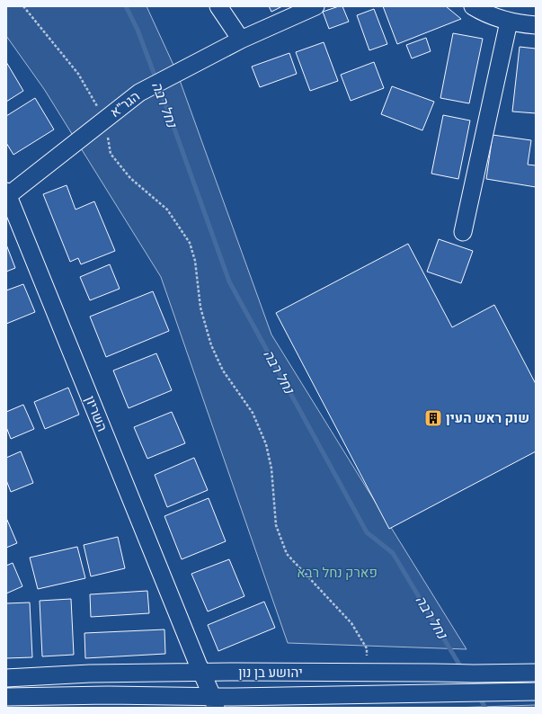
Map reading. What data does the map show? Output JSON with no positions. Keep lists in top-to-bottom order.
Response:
{
  "streets": {
    "street": ["הגר\"א", "השריון", "יהושע בן נון"]
  },
  "crossings": [
    ["הגר\"א", "השריון"],
    ["השריון", "יהושע בן נון"]
  ],
  "water": ["נחל רבה"],
  "parks": ["פארק נחל רבא"],
  "places": {
    "building": ["שוק ראש העין"]
  }
}
